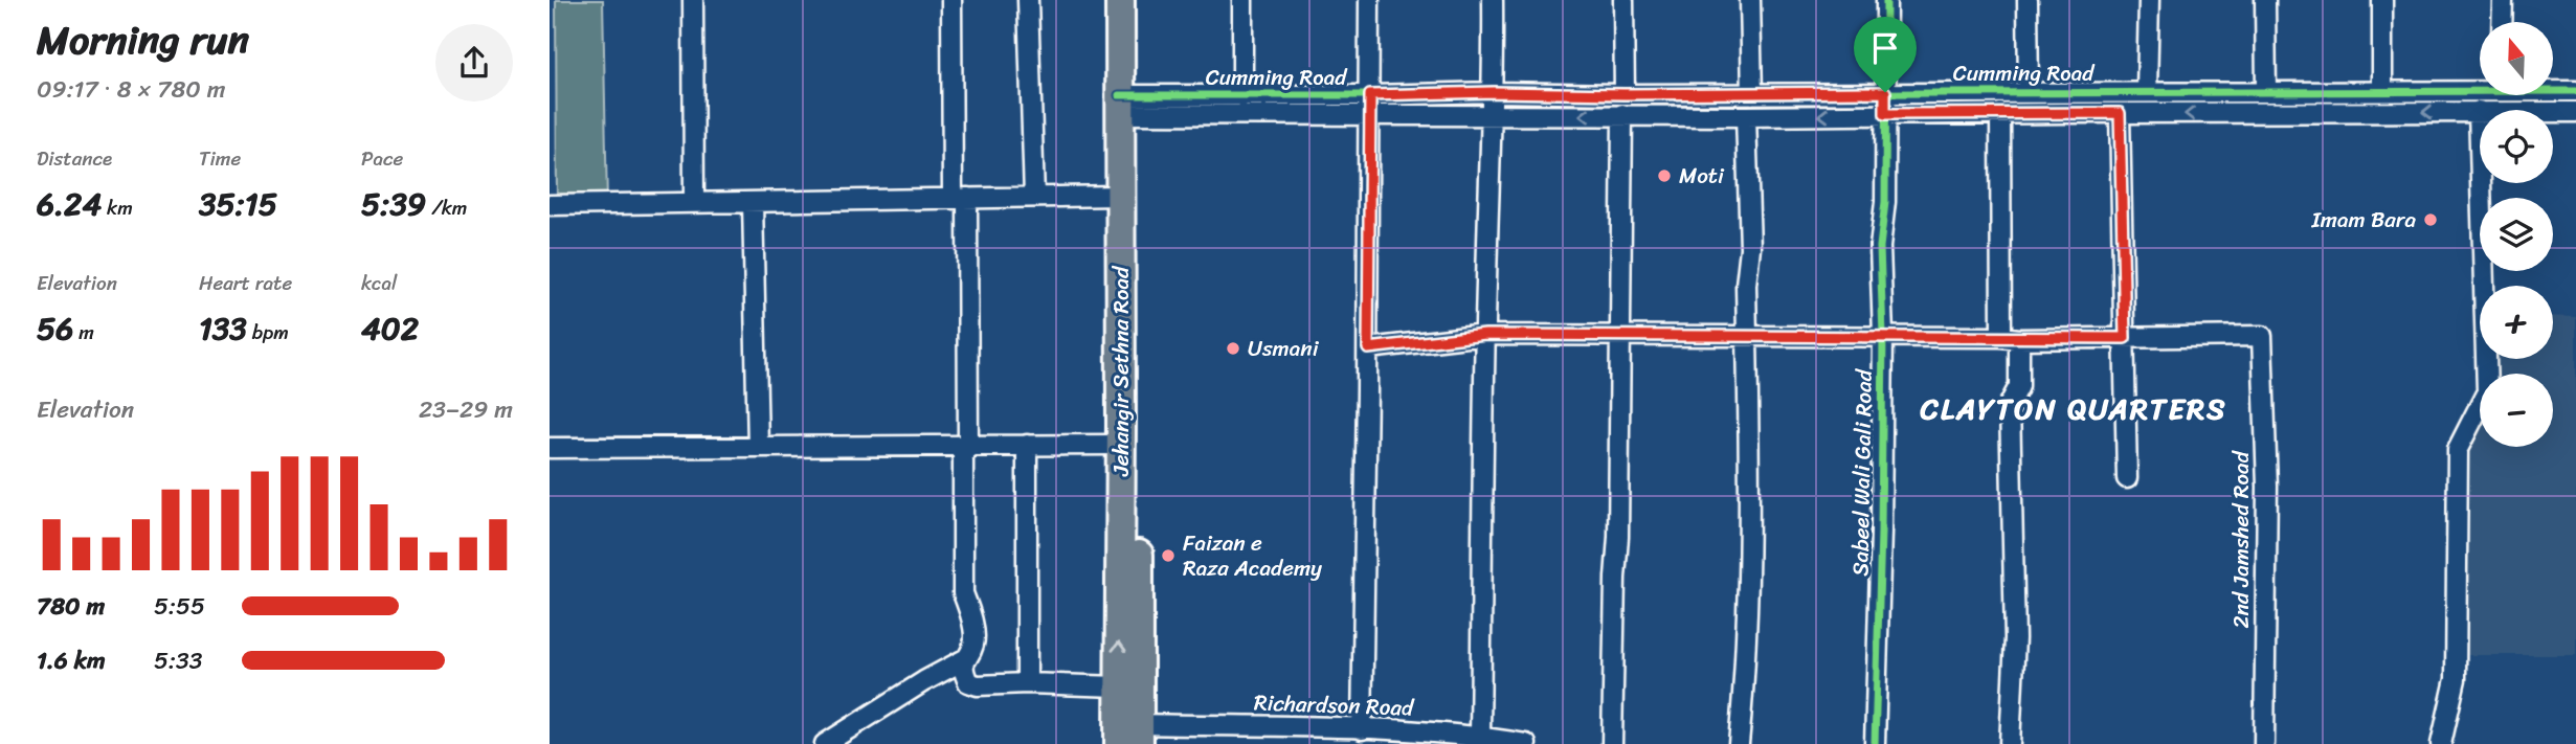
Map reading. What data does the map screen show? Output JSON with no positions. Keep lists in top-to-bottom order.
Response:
{
  "streets": {
    "highway": ["Jehangir Sethna Road"],
    "street": [
      "Cumming Road",
      "Sabeel Wali Gali Road",
      "2nd Jamshed Road",
      "Richardson Road"
    ]
  },
  "crossings": [
    ["Cumming Road", "Jehangir Sethna Road"],
    ["Cumming Road", "Sabeel Wali Gali Road"],
    ["Jehangir Sethna Road", "Richardson Road"]
  ],
  "districts": ["CLAYTON QUARTERS"],
  "places": [
    "Moti",
    "Imam Bara",
    "Usmani",
    "Faizan e Raza Academy"
  ],
  "north": "top",
  "page": {
    "heading": ["Morning run", "09:17 · 8 × 780 m"],
    "map_buttons": ["+", "−"],
    "stats": [
      ["Distance", "6.24 km"],
      ["Time", "35:15"],
      ["Pace", "5:39 /km"],
      ["Elevation", "56 m"],
      ["Heart rate", "133 bpm"],
      ["kcal", "402"]
    ],
    "chart": ["Elevation", "23–29 m"],
    "list": [
      {
        "name": "780 m",
        "note": "5:55"
      },
      {
        "name": "1.6 km",
        "note": "5:33"
      }
    ]
  }
}
